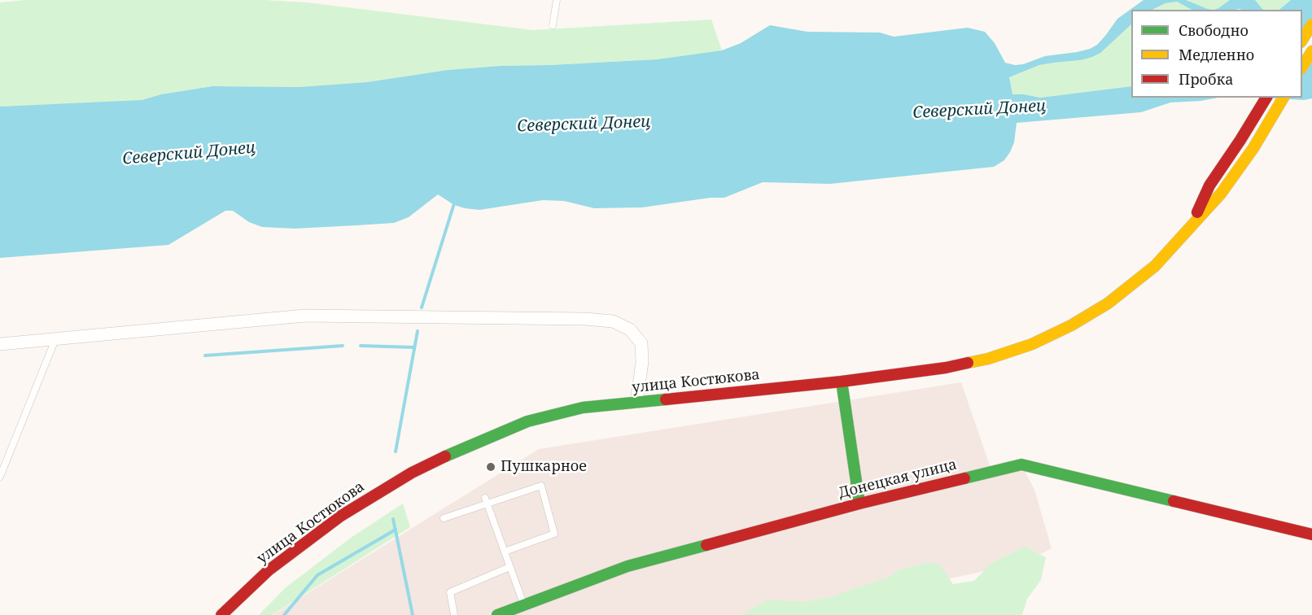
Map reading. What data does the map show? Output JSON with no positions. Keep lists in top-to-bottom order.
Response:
{
  "streets": {
    "main road": ["улица Костюкова", "Донецкая улица"]
  },
  "water": ["Северский Донец"],
  "places": ["Пушкарное"],
  "legend": ["Свободно", "Медленно", "Пробка"]
}
